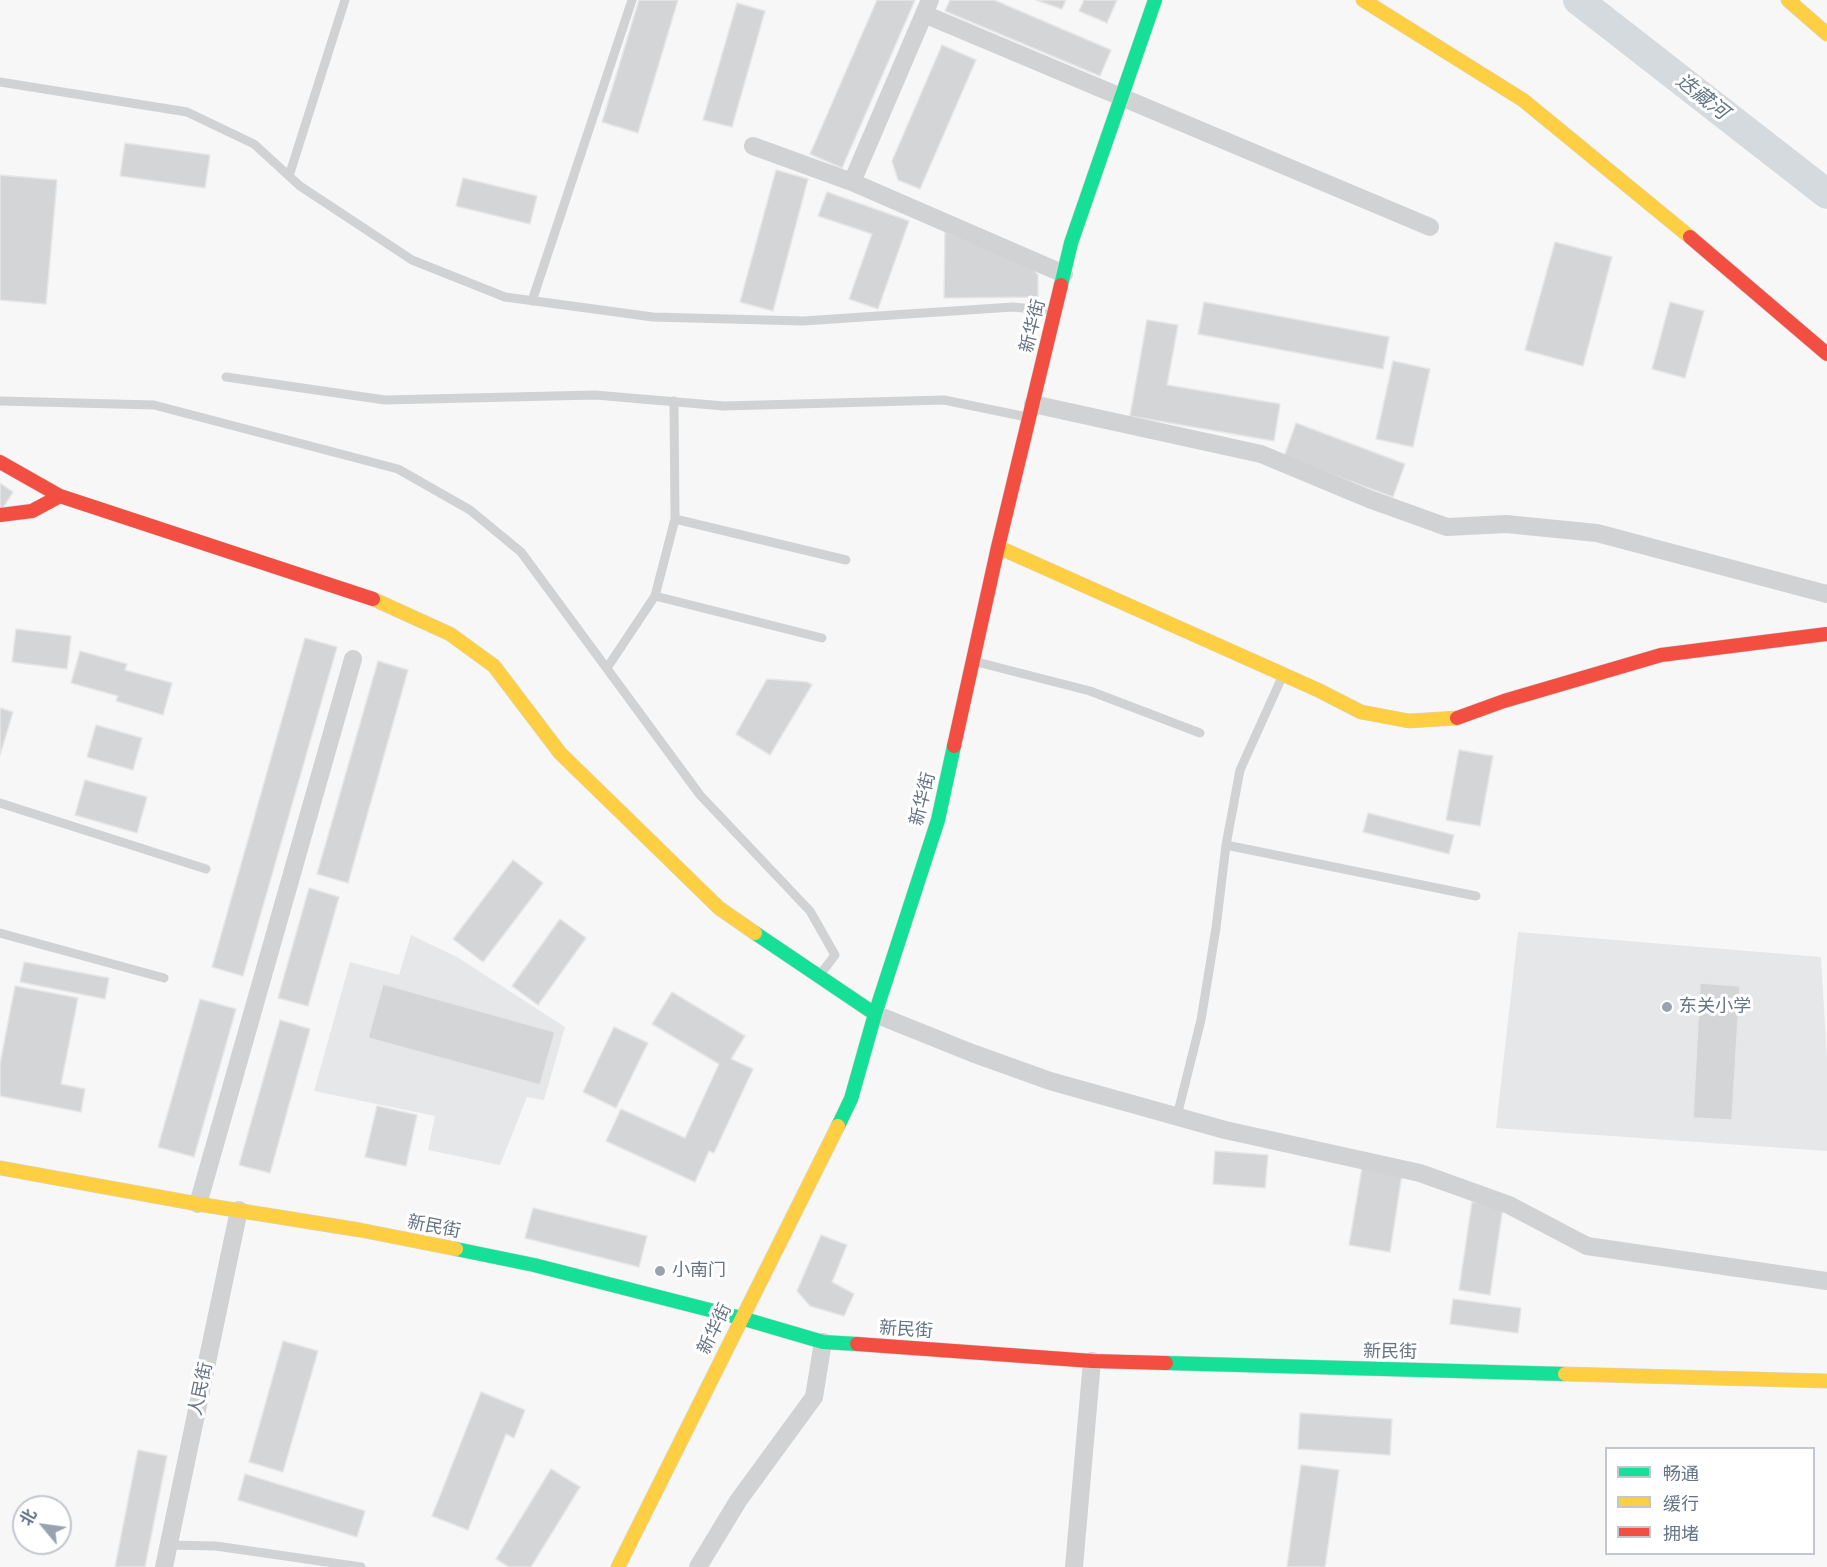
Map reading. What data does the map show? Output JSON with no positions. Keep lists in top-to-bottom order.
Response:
{
  "streets": {
    "street": ["新华街", "新民街", "人民街"]
  },
  "crossings": [
    ["新华街", "新民街"],
    ["新民街", "人民街"]
  ],
  "water": ["迭藏河"],
  "places": ["东关小学", "小南门"],
  "legend": ["畅通", "缓行", "拥堵"],
  "north": "top left"
}
